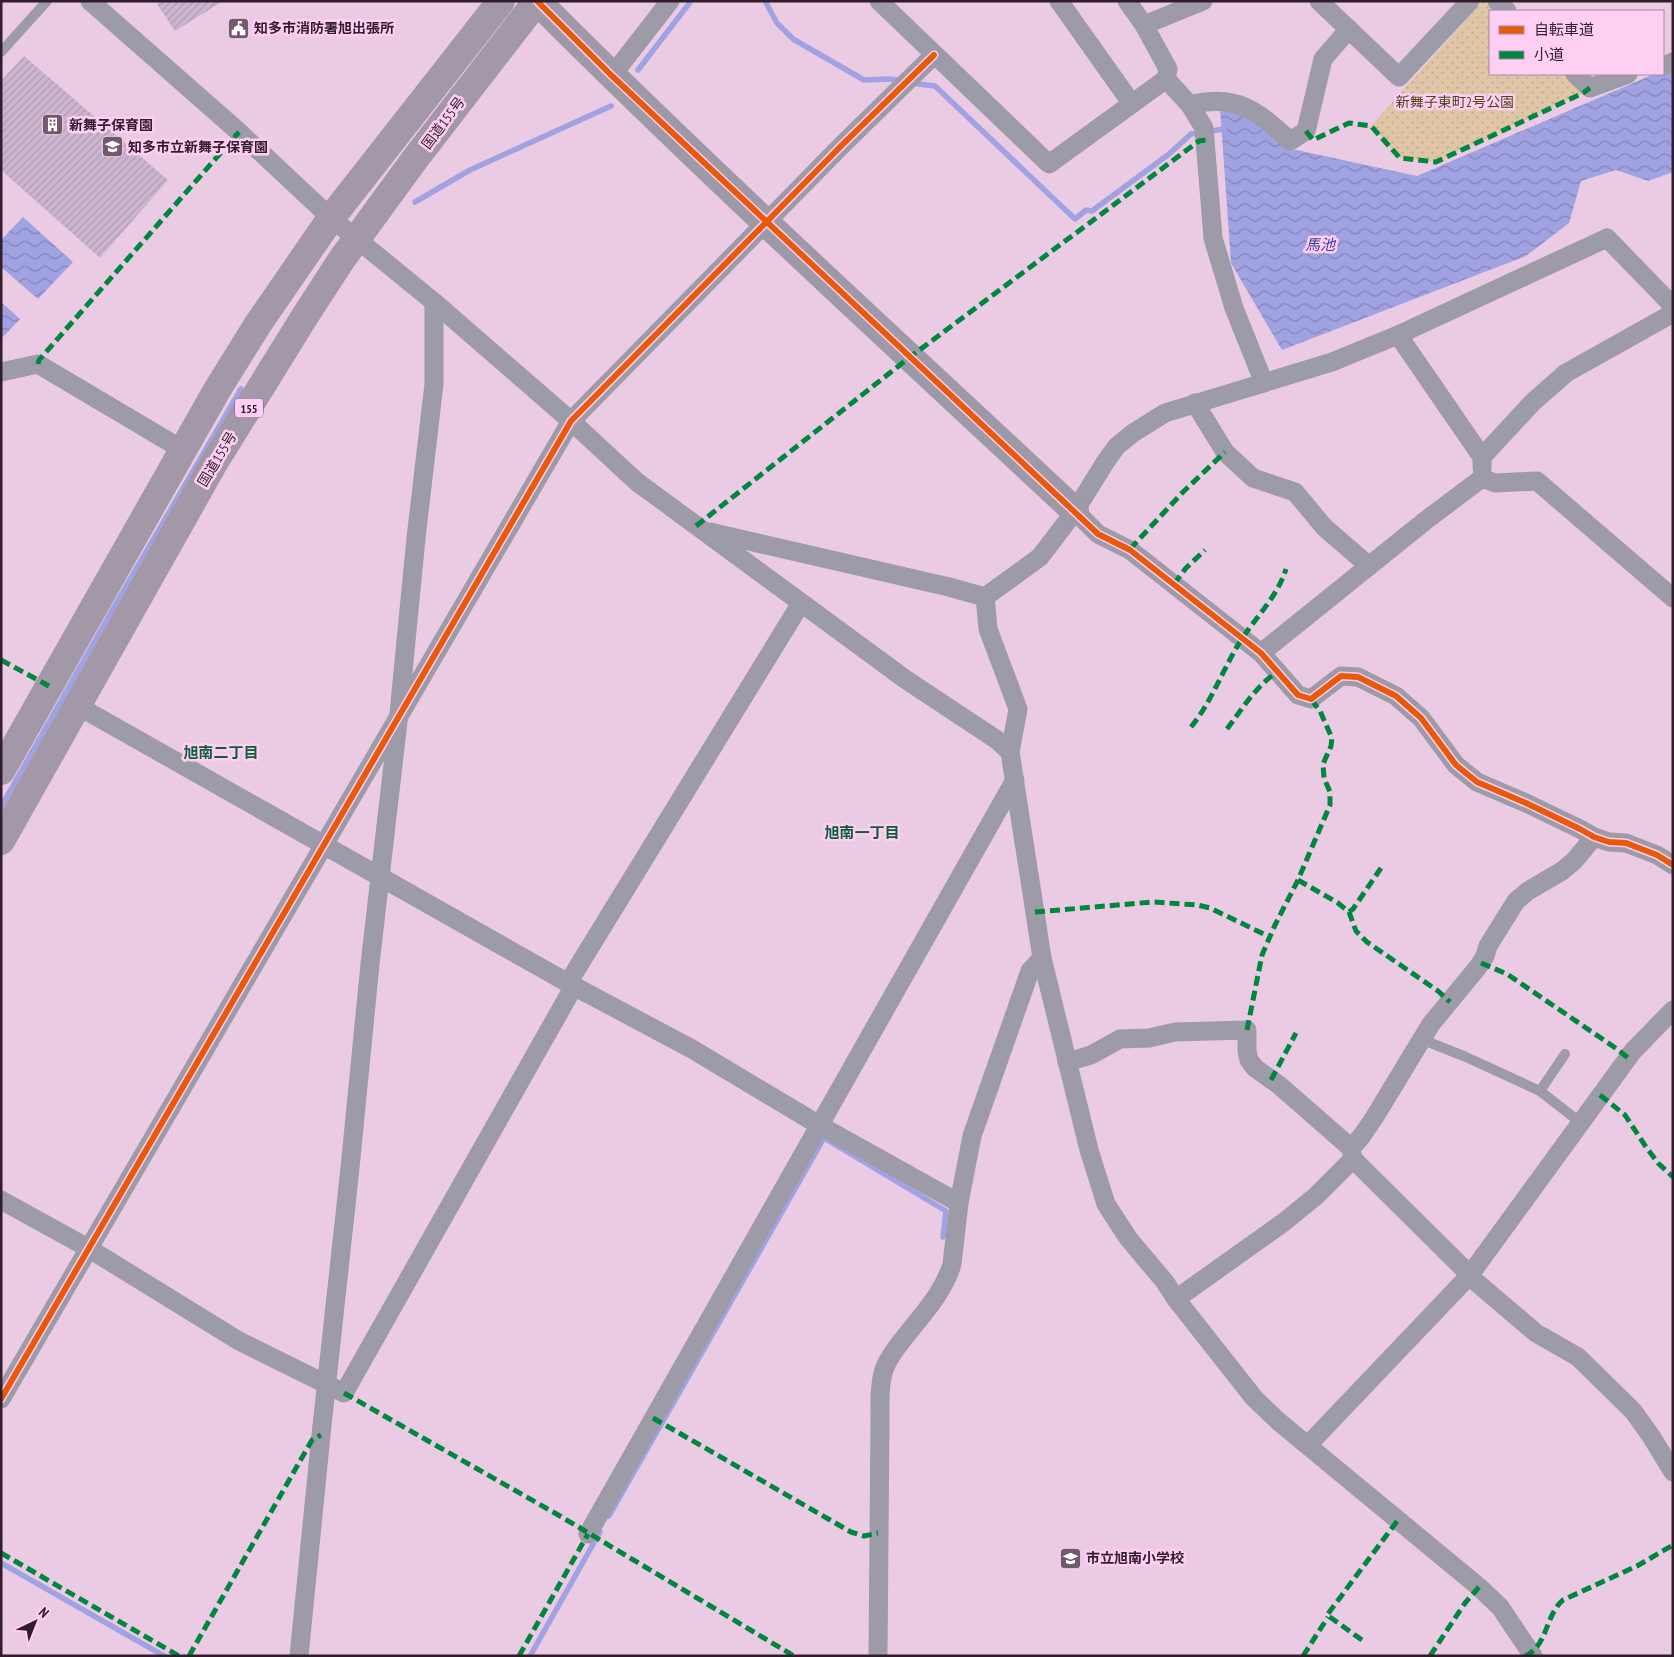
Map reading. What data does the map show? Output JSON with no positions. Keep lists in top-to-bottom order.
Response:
{
  "streets": {
    "highway": ["国道155号", "155"]
  },
  "districts": ["旭南二丁目", "旭南一丁目"],
  "water": ["馬池"],
  "parks": ["新舞子東町2号公園"],
  "places": {
    "public building": ["知多市消防署旭出張所"],
    "building": ["新舞子保育園"],
    "school or university": ["知多市立新舞子保育園", "市立旭南小学校"]
  },
  "legend": ["自転車道", "小道"],
  "north": "top right"
}
